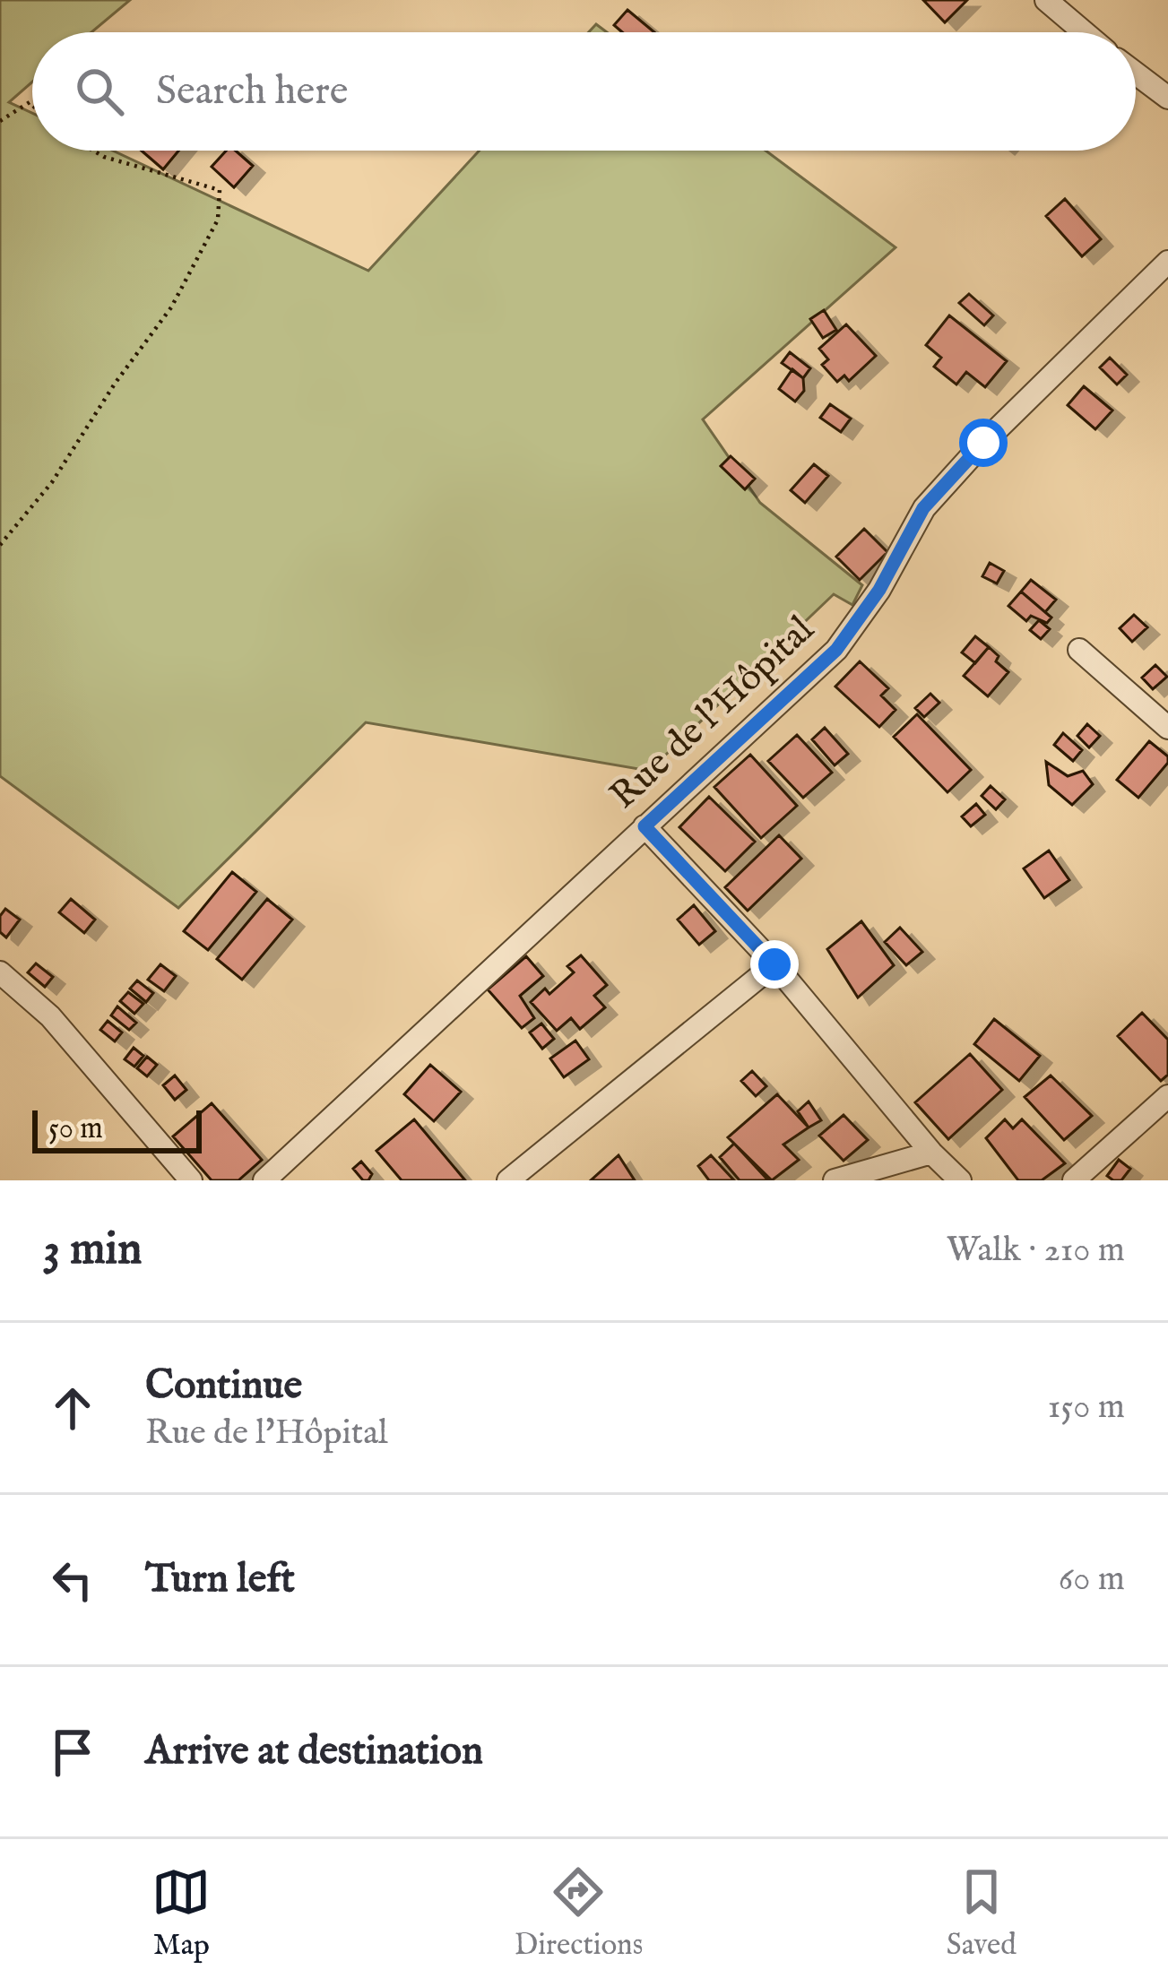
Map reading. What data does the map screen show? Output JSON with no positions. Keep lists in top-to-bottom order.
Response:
{
  "streets": {
    "street": ["Rue de l'Hôpital"]
  },
  "scale_bar": "50 m",
  "page": {
    "search": "Search here",
    "scale": "50 m",
    "heading": ["3 min", "Walk · 210 m"],
    "list": [
      ["Continue", "Rue de l'Hôpital", "150 m"],
      ["Turn left", "60 m"],
      "Arrive at destination"
    ],
    "nav": ["Map", "Directions", "Saved"]
  }
}
